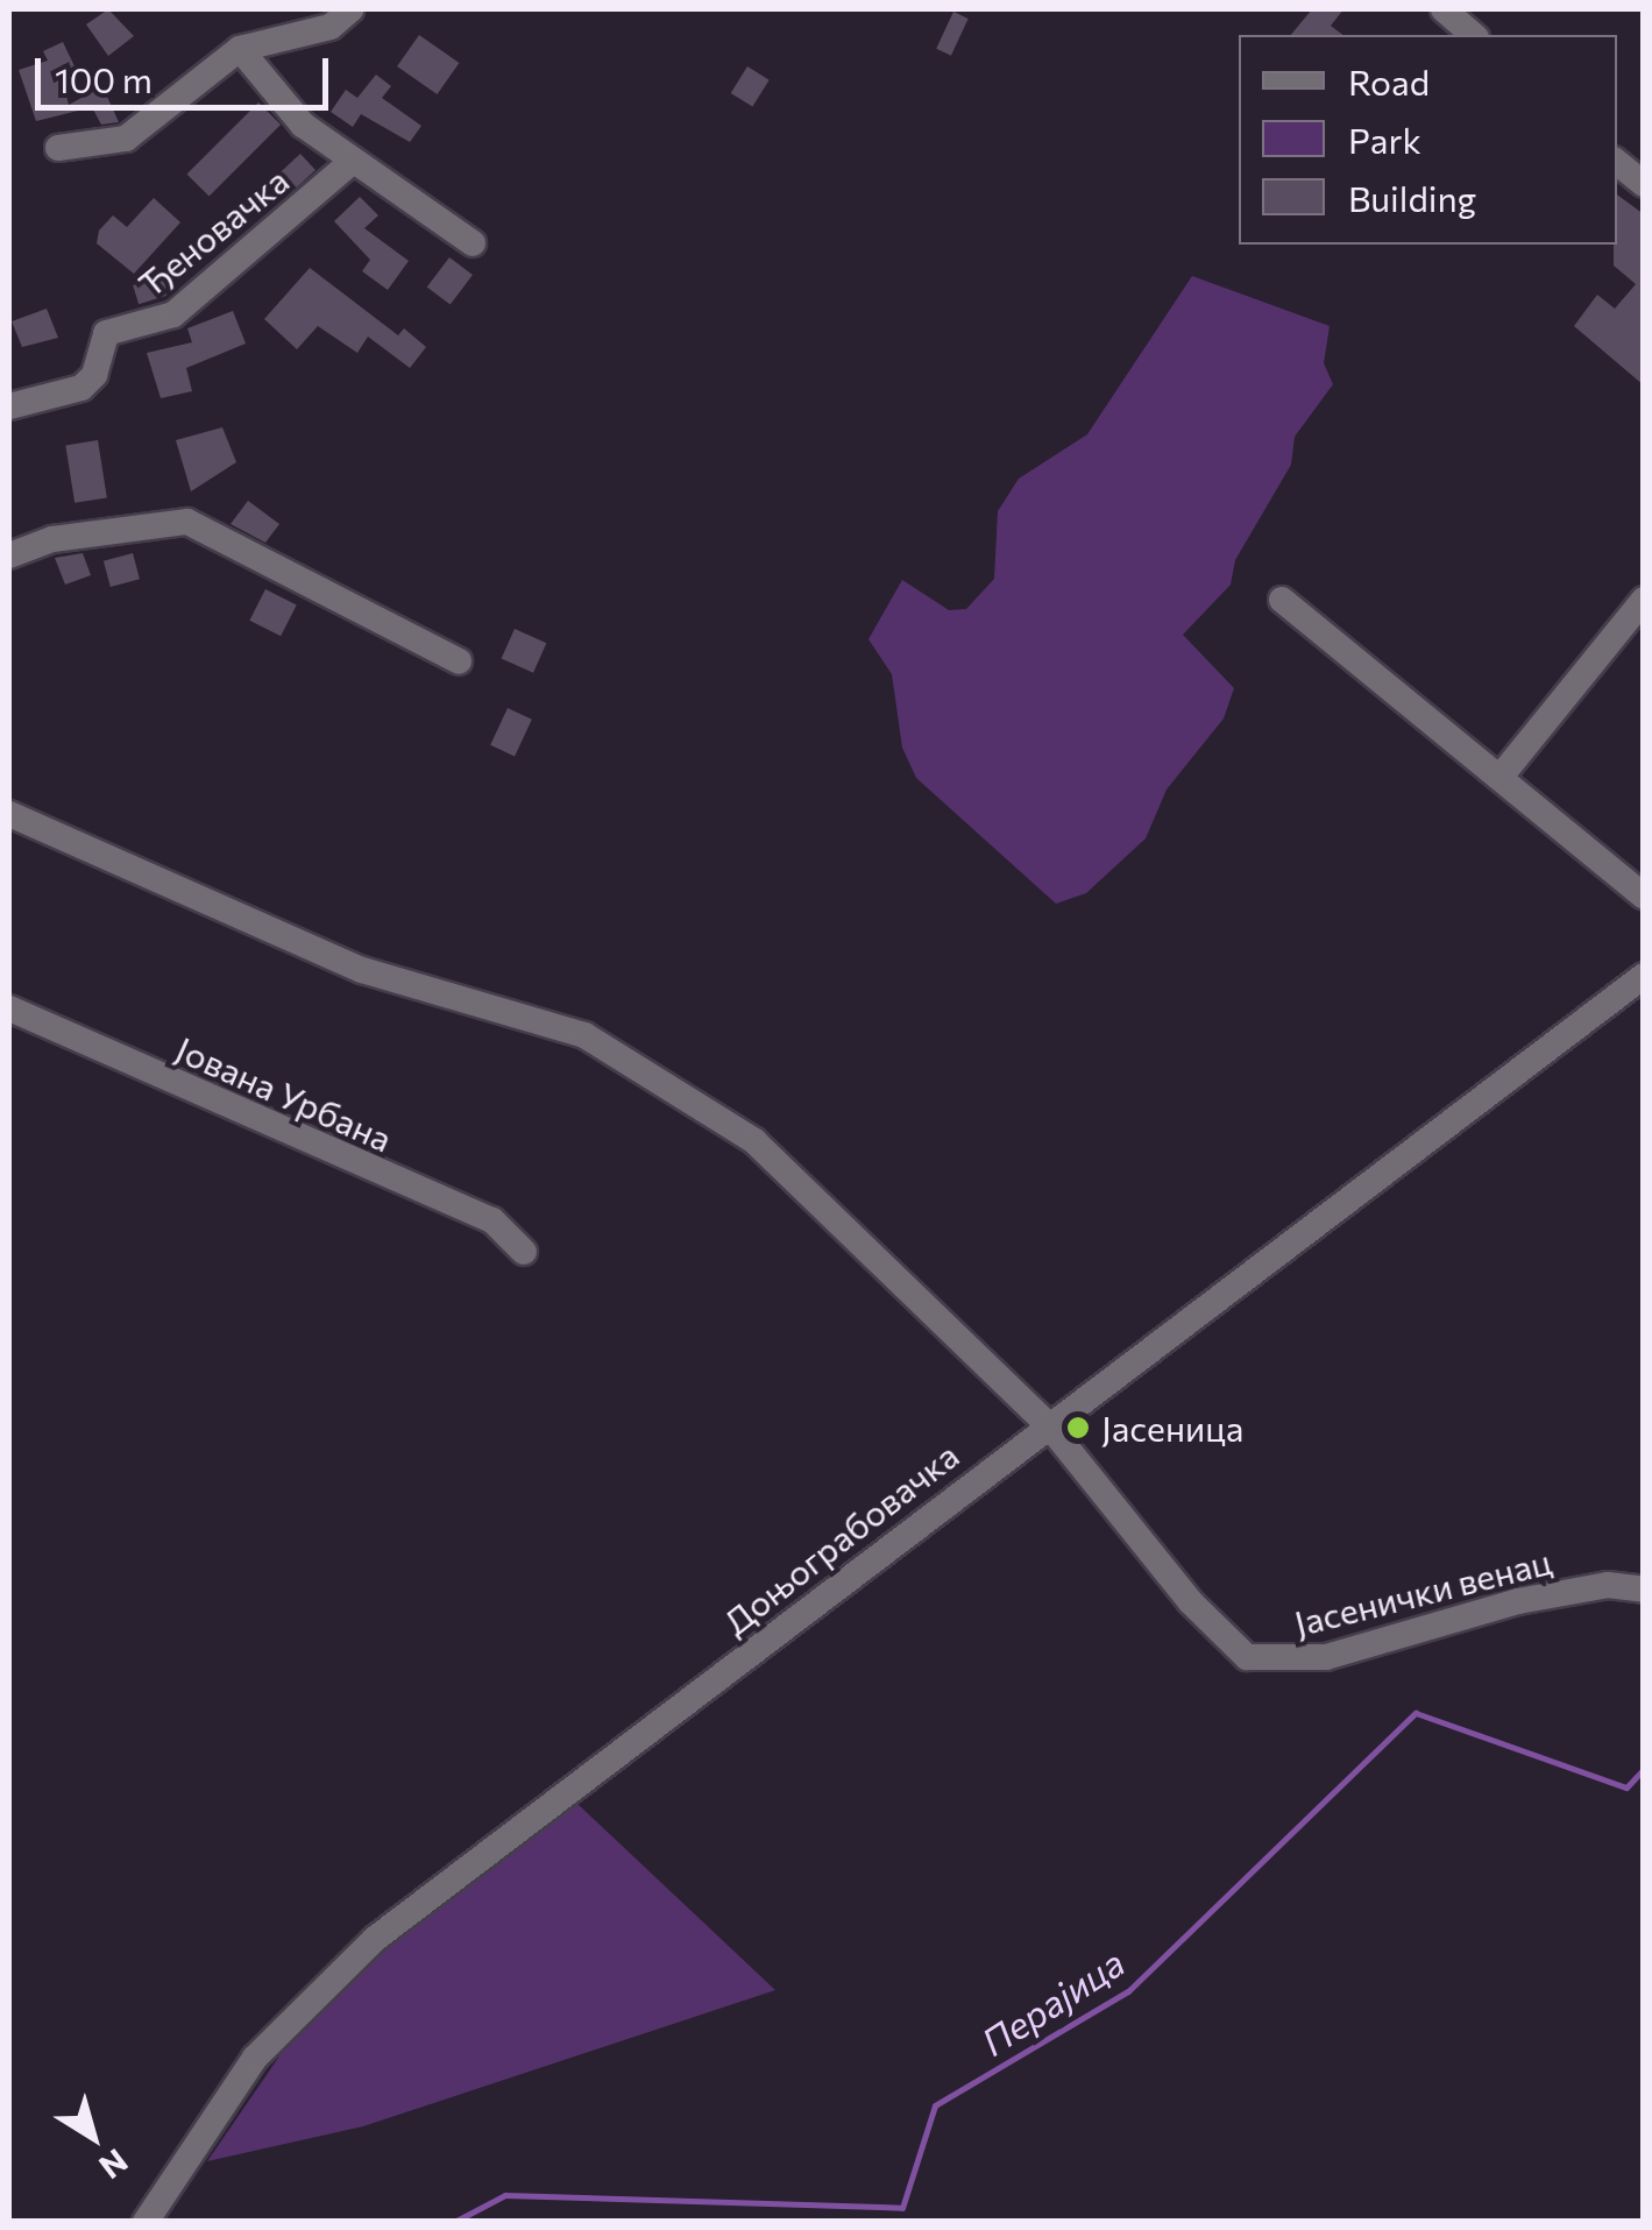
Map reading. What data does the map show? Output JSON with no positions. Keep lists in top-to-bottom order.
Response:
{
  "streets": {
    "street": [
      "Ђеновачка",
      "Јована Урбана",
      "Доњограбовачка",
      "Јасенички венац"
    ]
  },
  "crossings": [
    ["Доњограбовачка", "Јасенички венац"]
  ],
  "water": ["Перајица"],
  "places": ["Јасеница"],
  "legend": ["Road", "Park", "Building"],
  "scale_bar": "100 m",
  "north": "bottom right"
}
